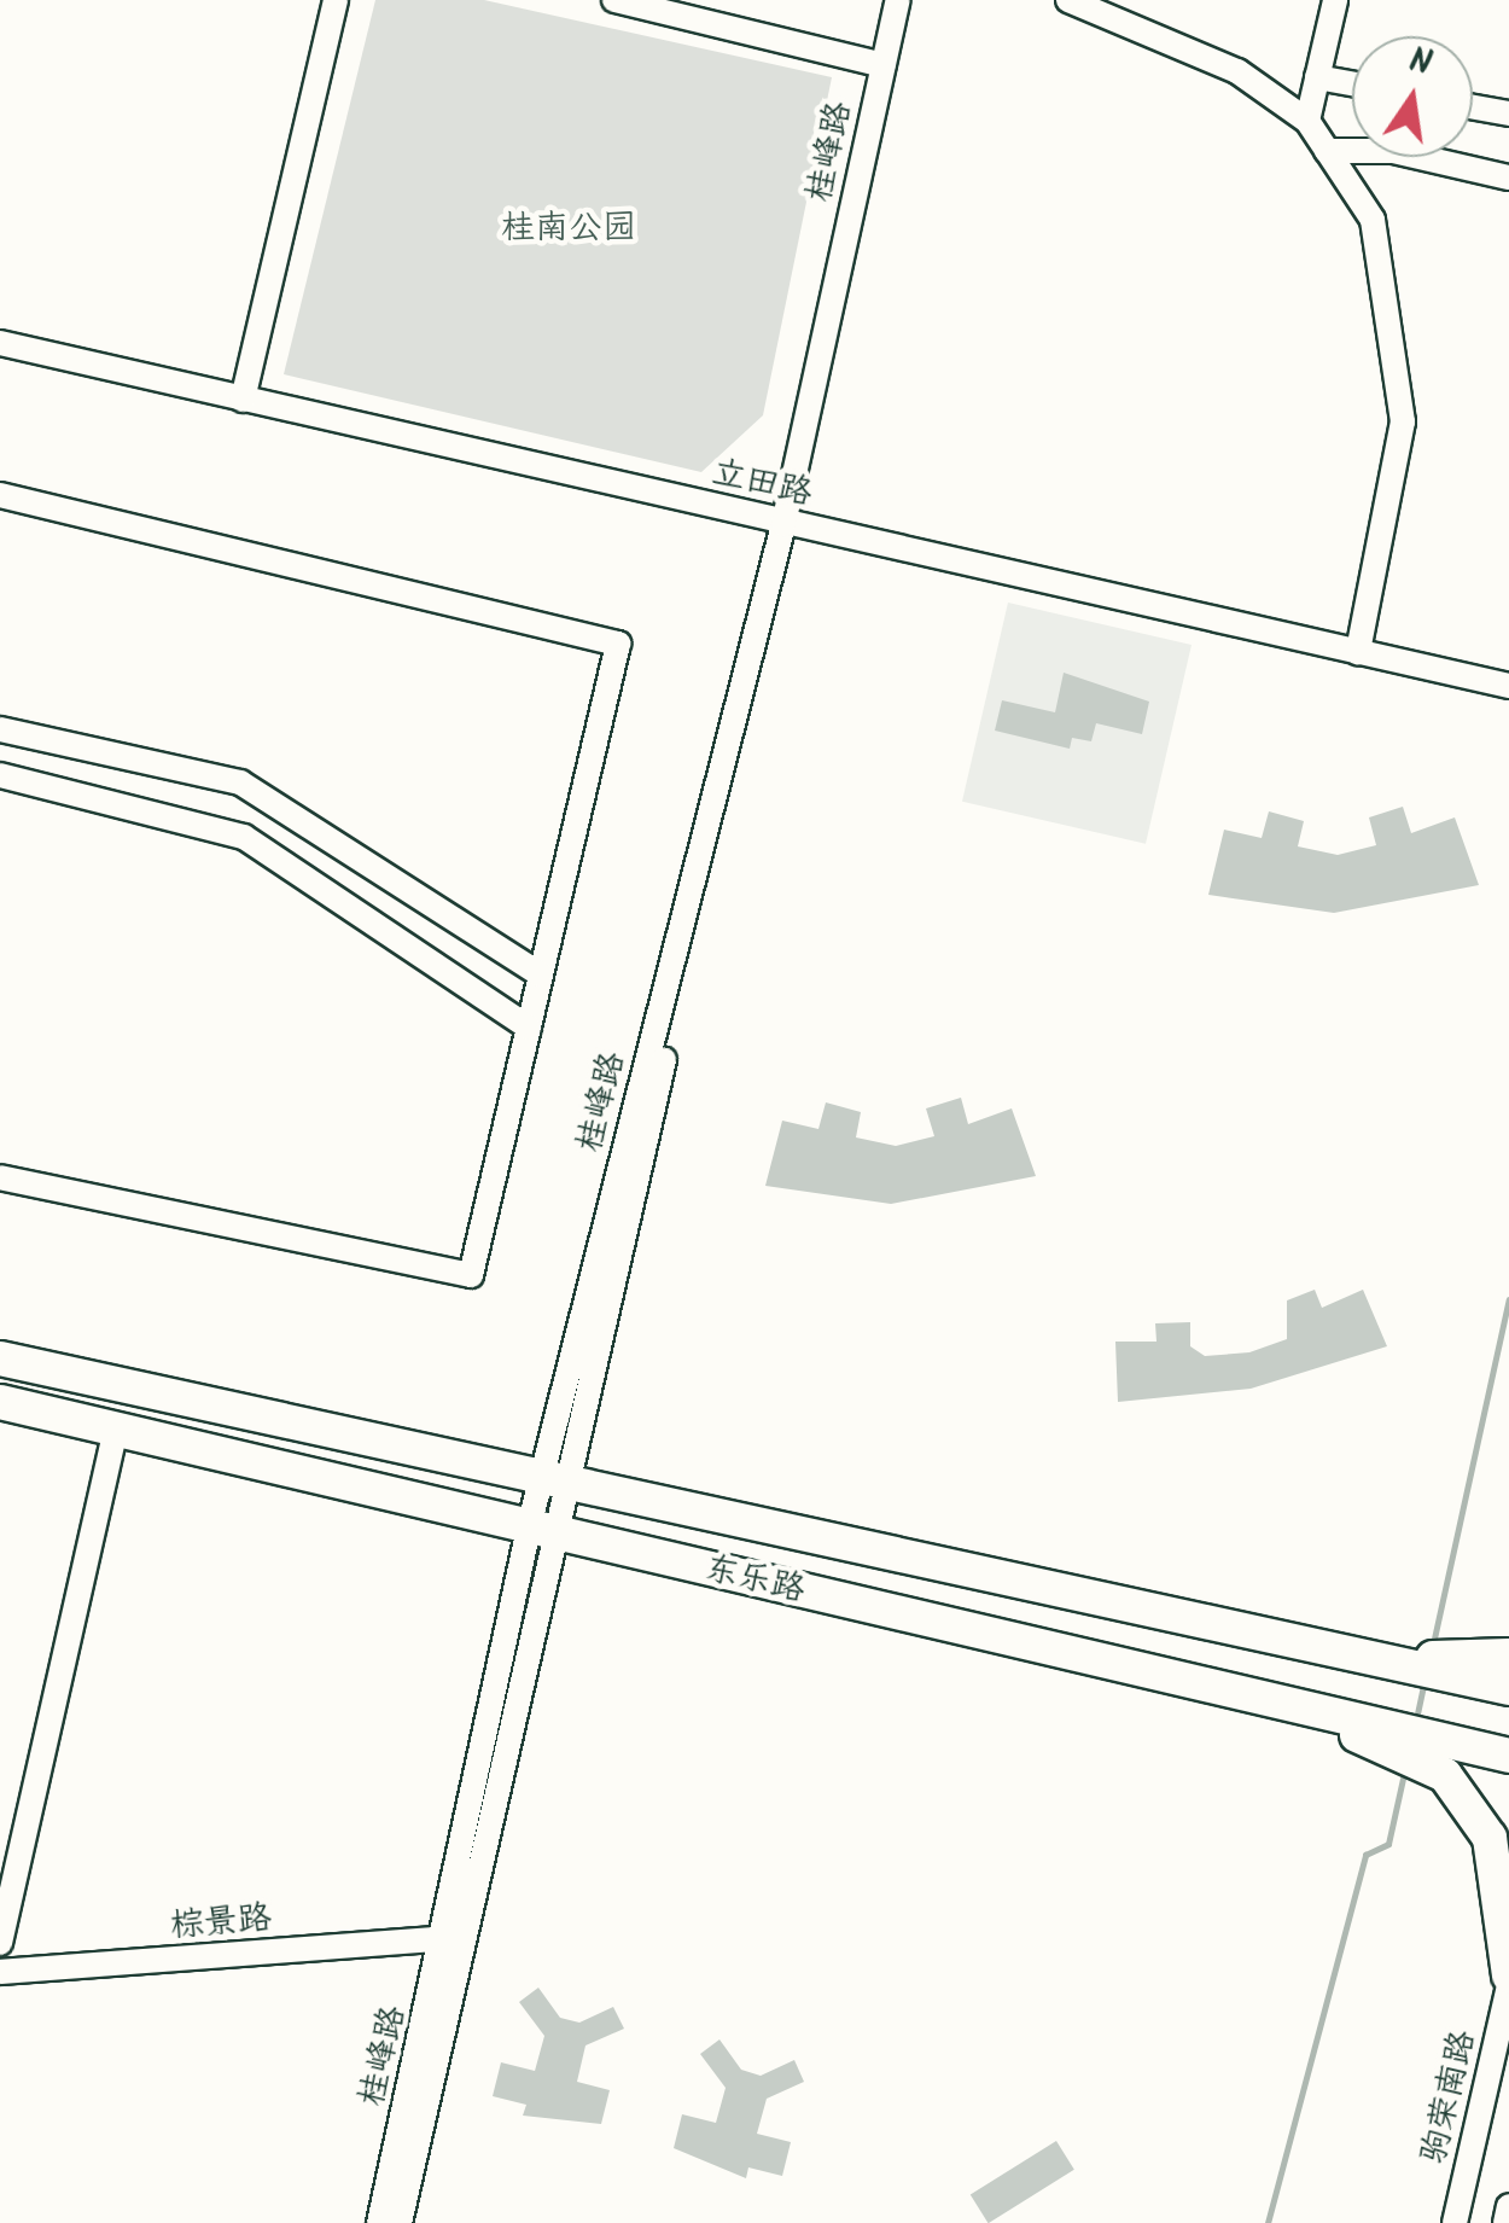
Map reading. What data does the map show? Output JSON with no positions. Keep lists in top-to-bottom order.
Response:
{
  "streets": {
    "main road": ["东乐路"],
    "street": [
      "桂峰路",
      "立田路",
      "棕景路",
      "驹荣南路"
    ]
  },
  "crossings": [
    ["桂峰路", "立田路"],
    ["桂峰路", "东乐路"],
    ["桂峰路", "棕景路"]
  ],
  "parks": ["桂南公园"],
  "north": "top"
}
